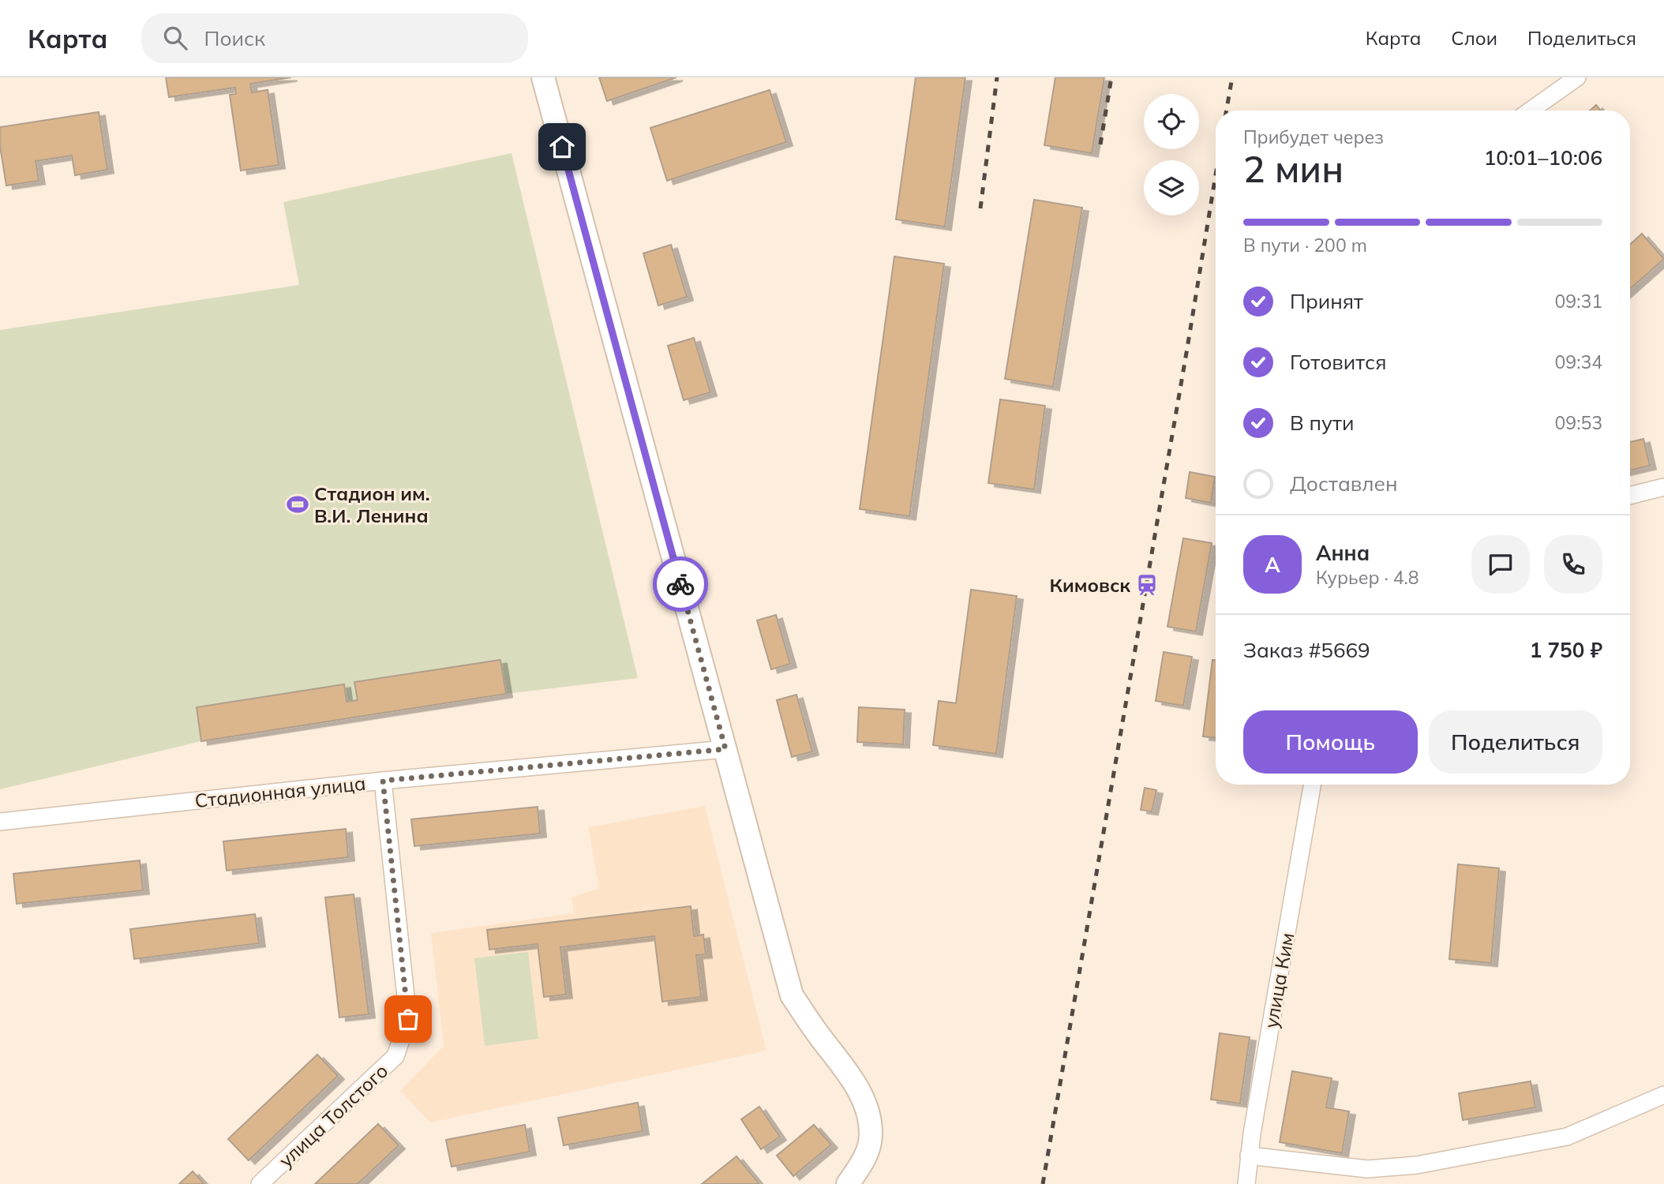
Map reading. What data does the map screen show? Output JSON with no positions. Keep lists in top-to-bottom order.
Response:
{
  "streets": {
    "street": ["Стадионная улица", "улица Ким", "улица Толстого"]
  },
  "crossings": [
    ["Стадионная улица", "улица Толстого"]
  ],
  "places": {
    "sports": ["Стадион им. В.И. Ленина"],
    "station": ["Кимовск"]
  },
  "page": {
    "header": "Карта",
    "search": "Поиск",
    "nav": ["Карта", "Слои", "Поделиться"],
    "heading": ["2 мин", "Прибудет через", "10:01–10:06"],
    "panel": [
      "Анна",
      "Курьер · 4.8",
      "Заказ #5669",
      "1 750 ₽"
    ],
    "bar": "В пути · 200 m",
    "list": [
      ["Принят", "09:31"],
      ["Готовится", "09:34"],
      ["В пути", "09:53"],
      "Доставлен"
    ],
    "round": "А",
    "buttons": ["Помощь", "Поделиться"]
  }
}
